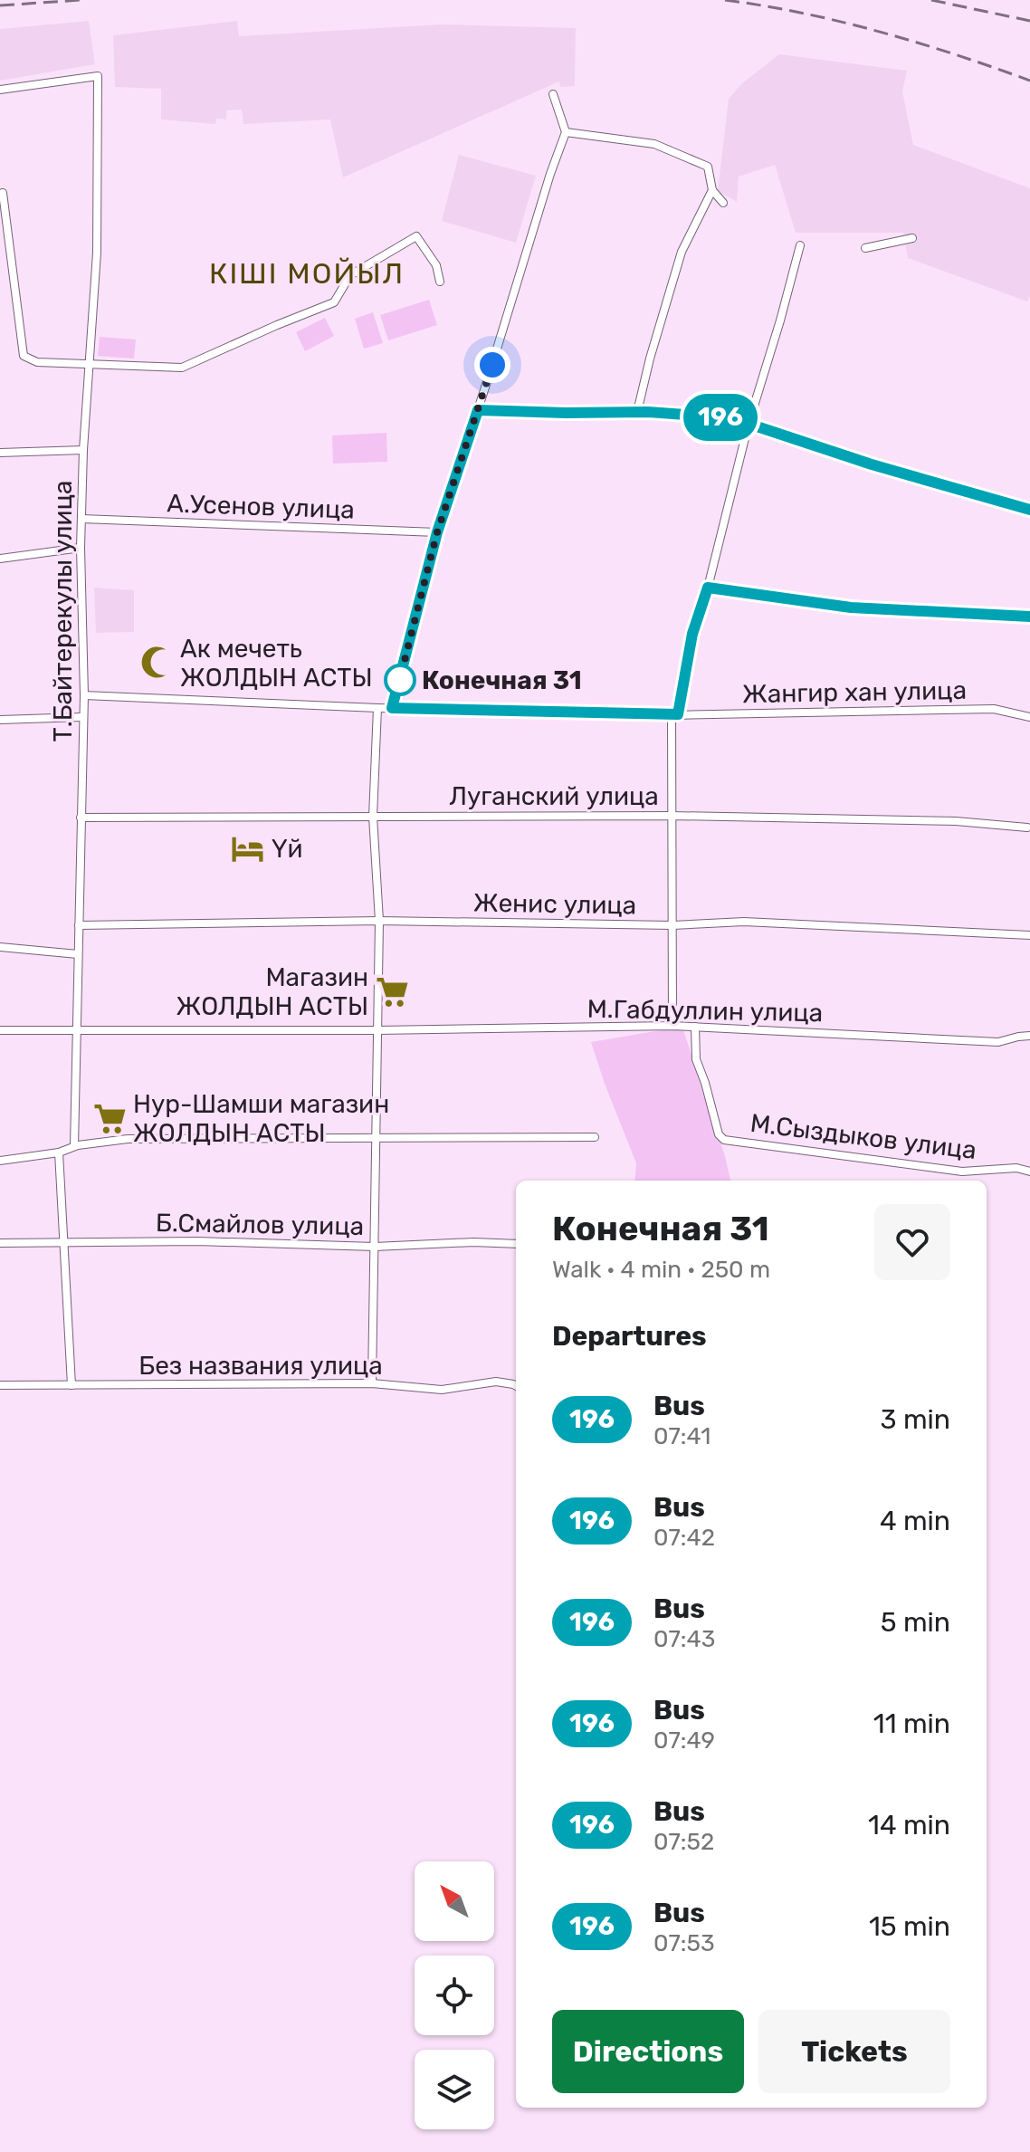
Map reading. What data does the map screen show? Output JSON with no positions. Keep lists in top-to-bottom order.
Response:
{
  "streets": {
    "street": [
      "А.Усенов улица",
      "Т.Байтерекулы улица",
      "Жангир хан улица",
      "Луганский улица",
      "Женис улица",
      "М.Габдуллин улица",
      "М.Сыздыков улица",
      "Б.Смайлов улица",
      "Без названия улица"
    ]
  },
  "crossings": [
    ["А.Усенов улица", "Т.Байтерекулы улица"],
    ["Т.Байтерекулы улица", "Жангир хан улица"],
    ["Т.Байтерекулы улица", "Луганский улица"],
    ["Т.Байтерекулы улица", "Женис улица"],
    ["Т.Байтерекулы улица", "М.Габдуллин улица"],
    ["М.Габдуллин улица", "М.Сыздыков улица"]
  ],
  "districts": ["КІШІ МОЙЫЛ"],
  "places": {
    "mosque": ["Ак мечеть ЖОЛДЫН АСТЫ"],
    "other": ["Конечная 31"],
    "hotel": ["Үй"],
    "supermarket": ["Магазин ЖОЛДЫН АСТЫ", "Нур-Шамши магазин ЖОЛДЫН АСТЫ"]
  },
  "lines": ["bus line 196"],
  "north": "top left",
  "page": {
    "on_map": "196",
    "heading": [
      ["Конечная 31", "Walk · 4 min · 250 m"],
      "Departures"
    ],
    "list": [
      {
        "mark": "196",
        "name": "Bus",
        "note": "07:41",
        "value": "3 min"
      },
      {
        "mark": "196",
        "name": "Bus",
        "note": "07:42",
        "value": "4 min"
      },
      {
        "mark": "196",
        "name": "Bus",
        "note": "07:43",
        "value": "5 min"
      },
      {
        "mark": "196",
        "name": "Bus",
        "note": "07:49",
        "value": "11 min"
      },
      {
        "mark": "196",
        "name": "Bus",
        "note": "07:52",
        "value": "14 min"
      },
      {
        "mark": "196",
        "name": "Bus",
        "note": "07:53",
        "value": "15 min"
      }
    ],
    "buttons": ["Directions", "Tickets"]
  }
}
